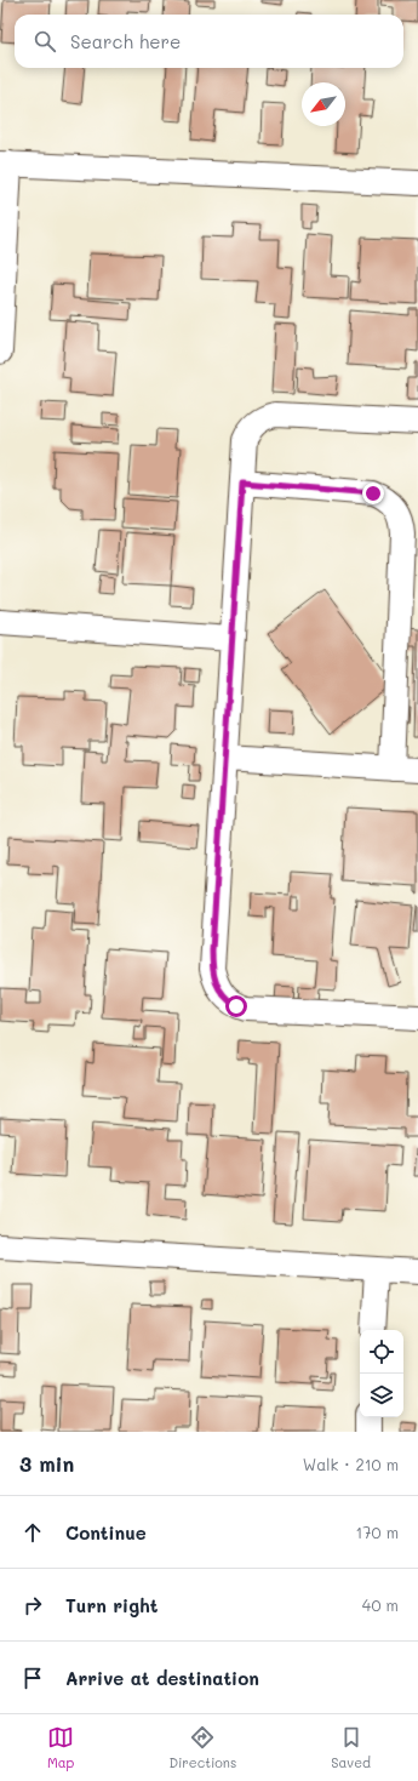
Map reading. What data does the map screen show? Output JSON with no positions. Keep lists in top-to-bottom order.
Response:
{
  "north": "bottom left",
  "page": {
    "search": "Search here",
    "heading": ["3 min", "Walk · 210 m"],
    "list": [
      ["Continue", "170 m"],
      ["Turn right", "40 m"],
      "Arrive at destination"
    ],
    "nav": ["Map", "Directions", "Saved"]
  }
}
